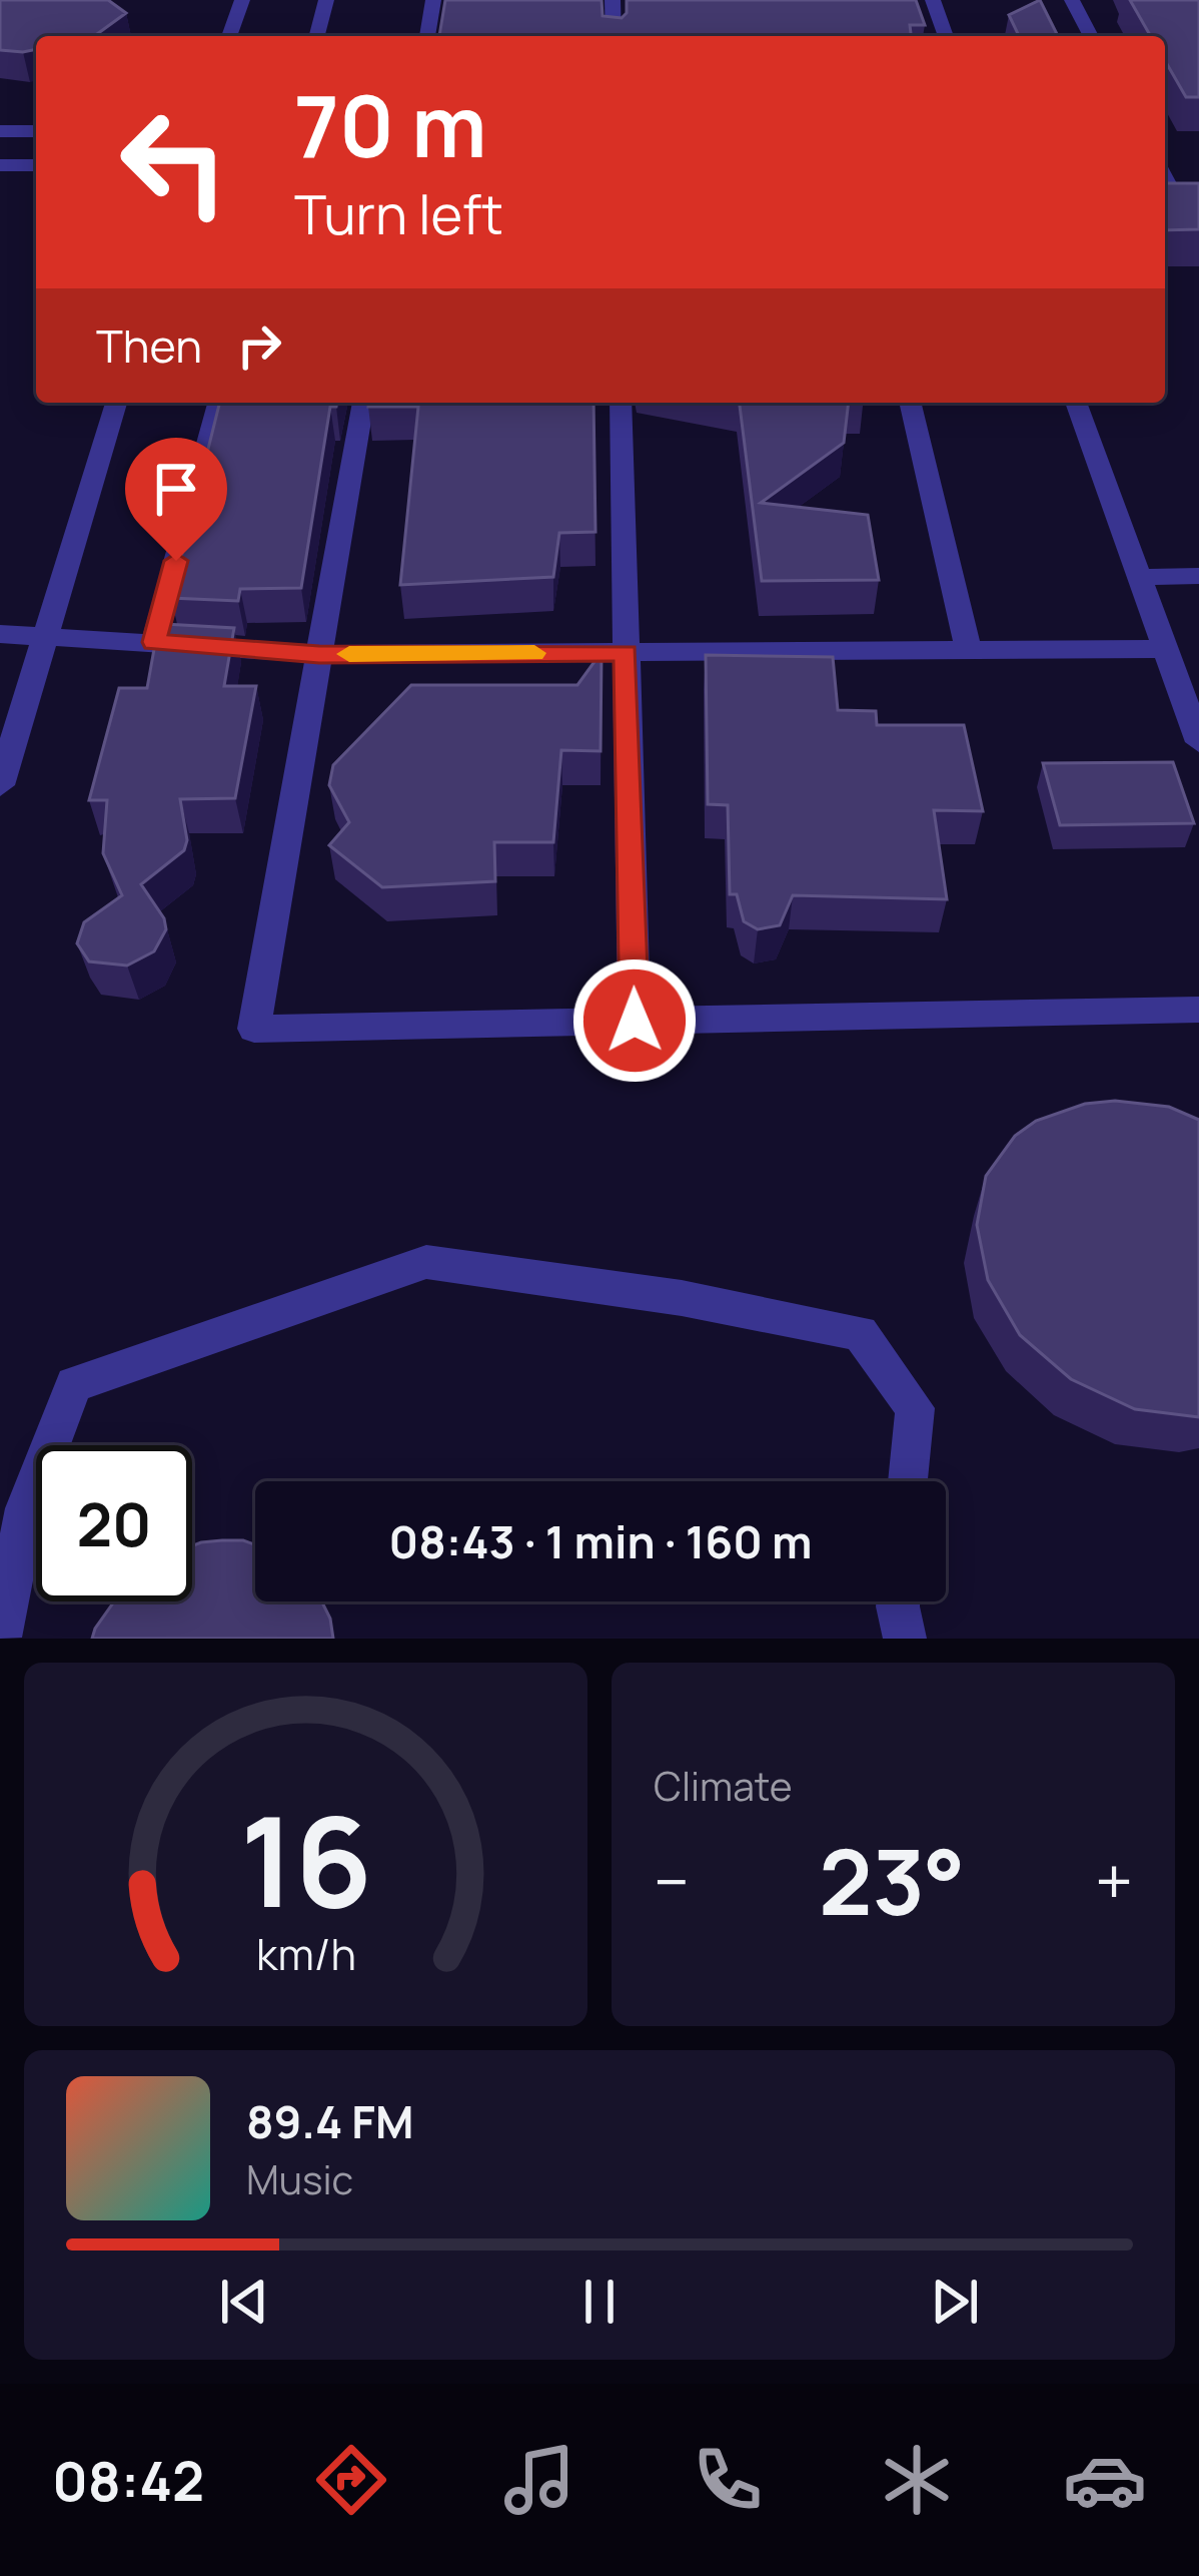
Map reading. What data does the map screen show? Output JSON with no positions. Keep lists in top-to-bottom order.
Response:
{
  "page": {
    "turn": ["70 m", "Turn left"],
    "then": "Then",
    "limit": "20",
    "trip": "08:43 · 1 min · 160 m",
    "tile": "Climate",
    "heat": ["−", "23°", "+"],
    "song": ["89.4 FM", "Music"],
    "tabs": "08:42",
    "gauge": ["16", "km/h"]
  }
}
